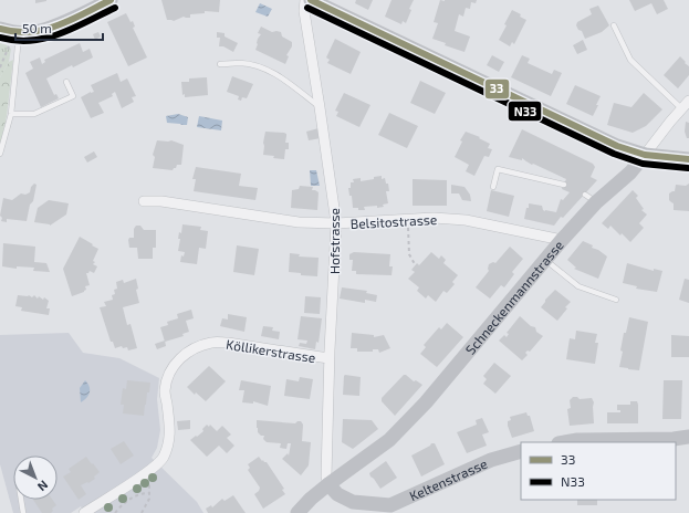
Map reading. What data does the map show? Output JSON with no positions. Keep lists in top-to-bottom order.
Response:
{
  "streets": {
    "main road": ["Schneckenmannstrasse", "Keltenstrasse"],
    "street": ["Belsitostrasse", "Hofstrasse", "Köllikerstrasse"]
  },
  "crossings": [
    ["Belsitostrasse", "Hofstrasse"],
    ["Belsitostrasse", "Schneckenmannstrasse"],
    ["Hofstrasse", "Schneckenmannstrasse"],
    ["Hofstrasse", "Köllikerstrasse"],
    ["Hofstrasse", "Keltenstrasse"],
    ["Schneckenmannstrasse", "Keltenstrasse"]
  ],
  "lines": ["transit line 33", "transit line N33"],
  "legend": ["33", "N33"],
  "scale_bar": "50 m",
  "north": "bottom right"
}
